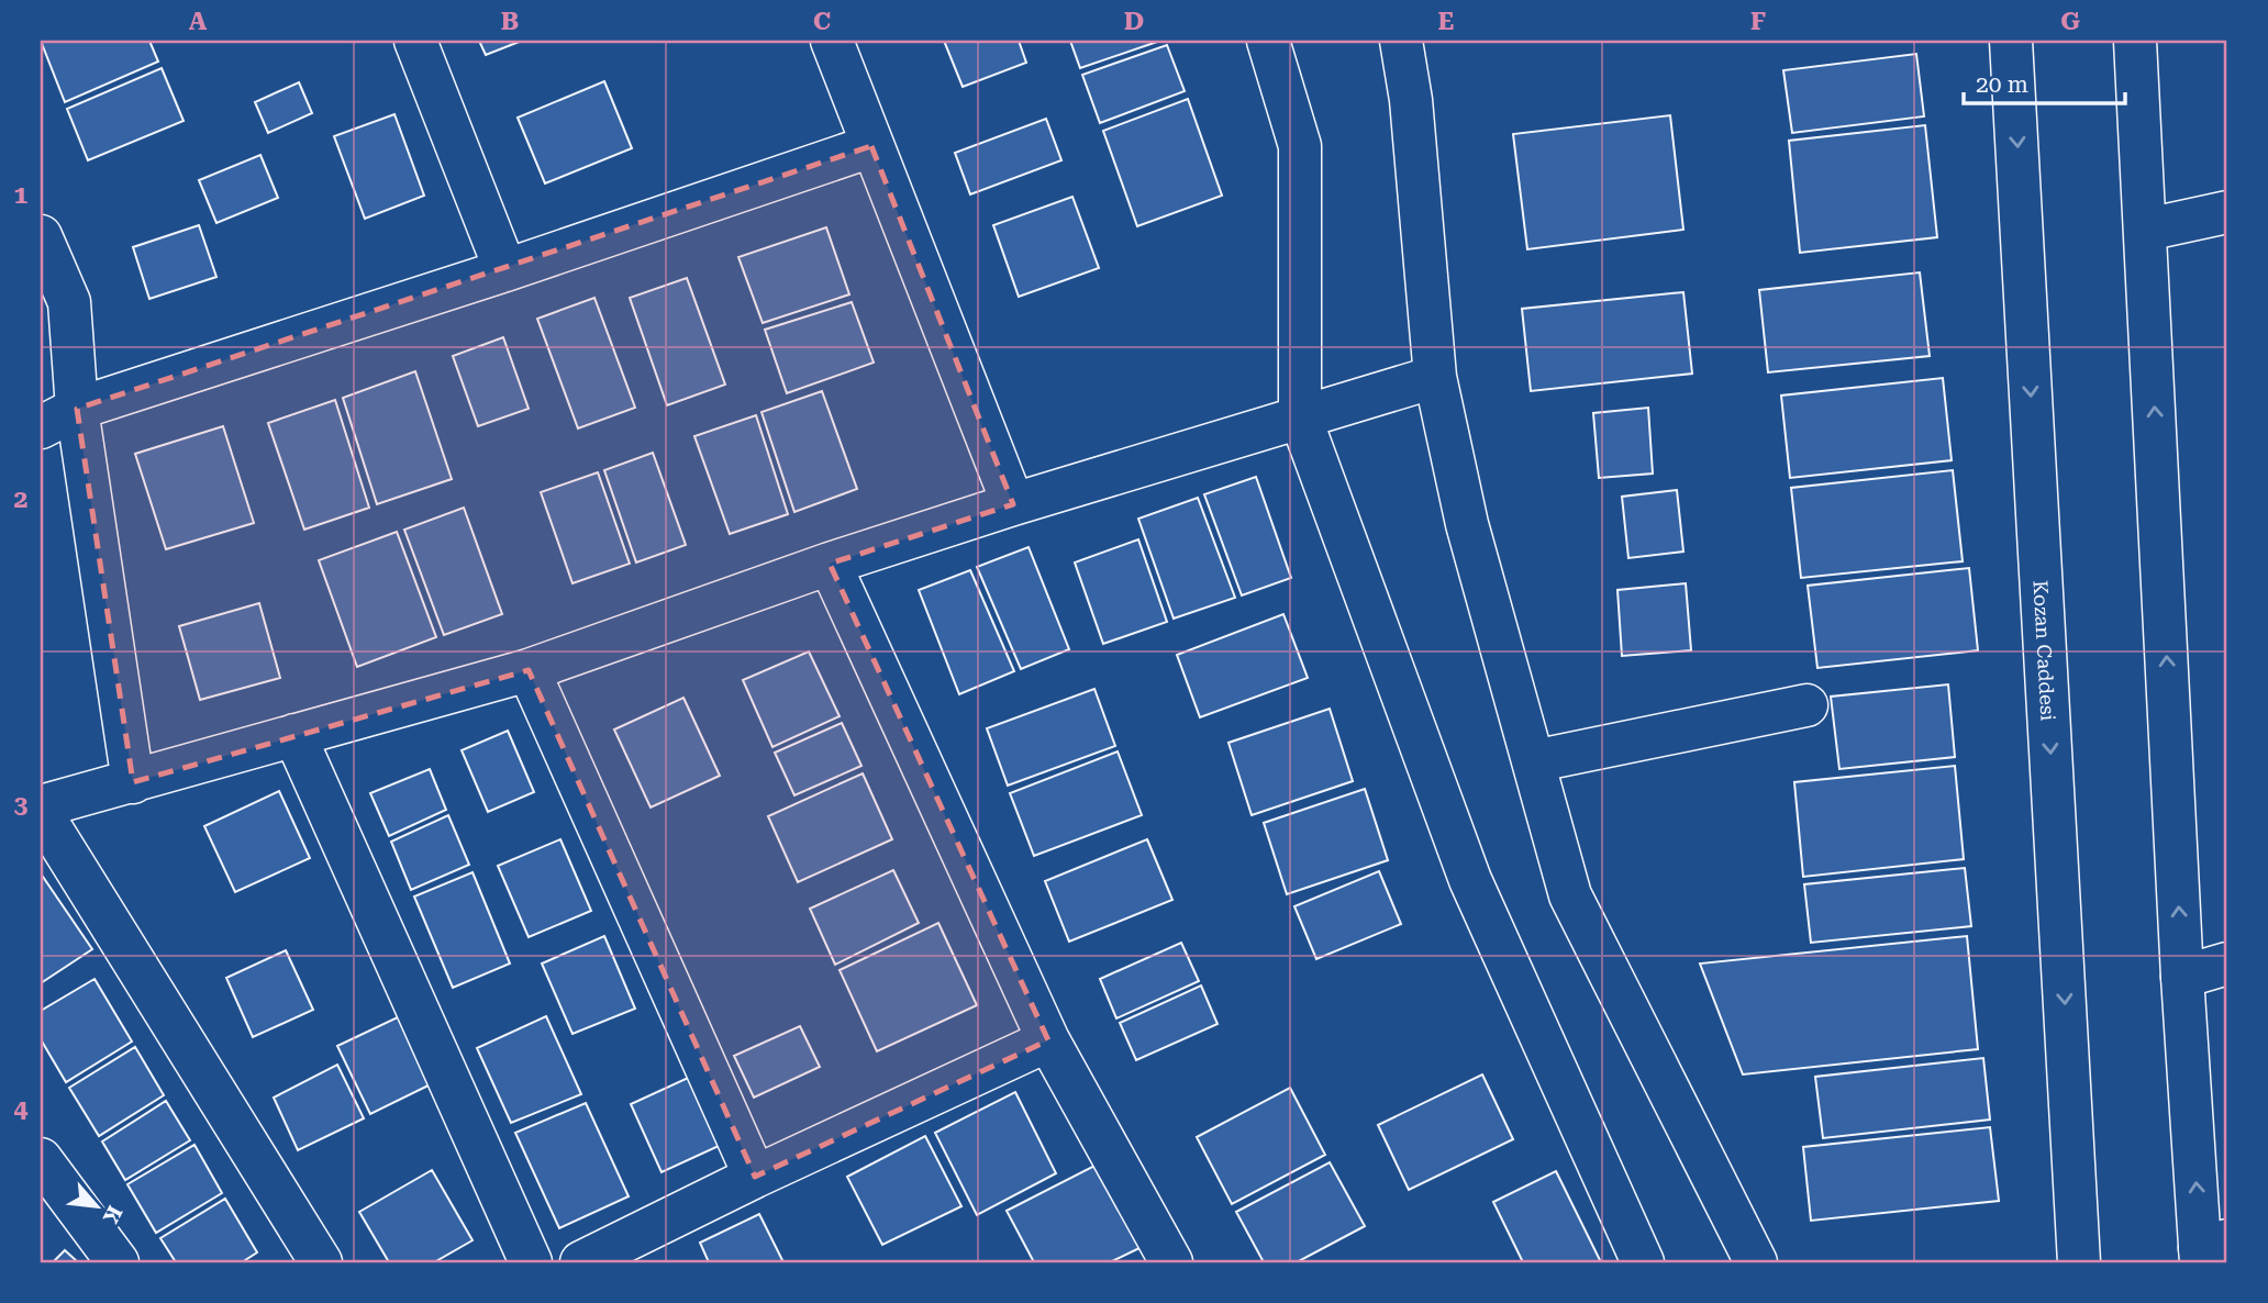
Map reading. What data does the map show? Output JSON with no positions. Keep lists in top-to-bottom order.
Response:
{
  "streets": {
    "main road": ["Kozan Caddesi"]
  },
  "scale_bar": "20 m",
  "north": "bottom right",
  "grid": {
    "columns": [
      "A",
      "B",
      "C",
      "D",
      "E",
      "F",
      "G"
    ],
    "rows": [
      "1",
      "2",
      "3",
      "4"
    ]
  }
}
